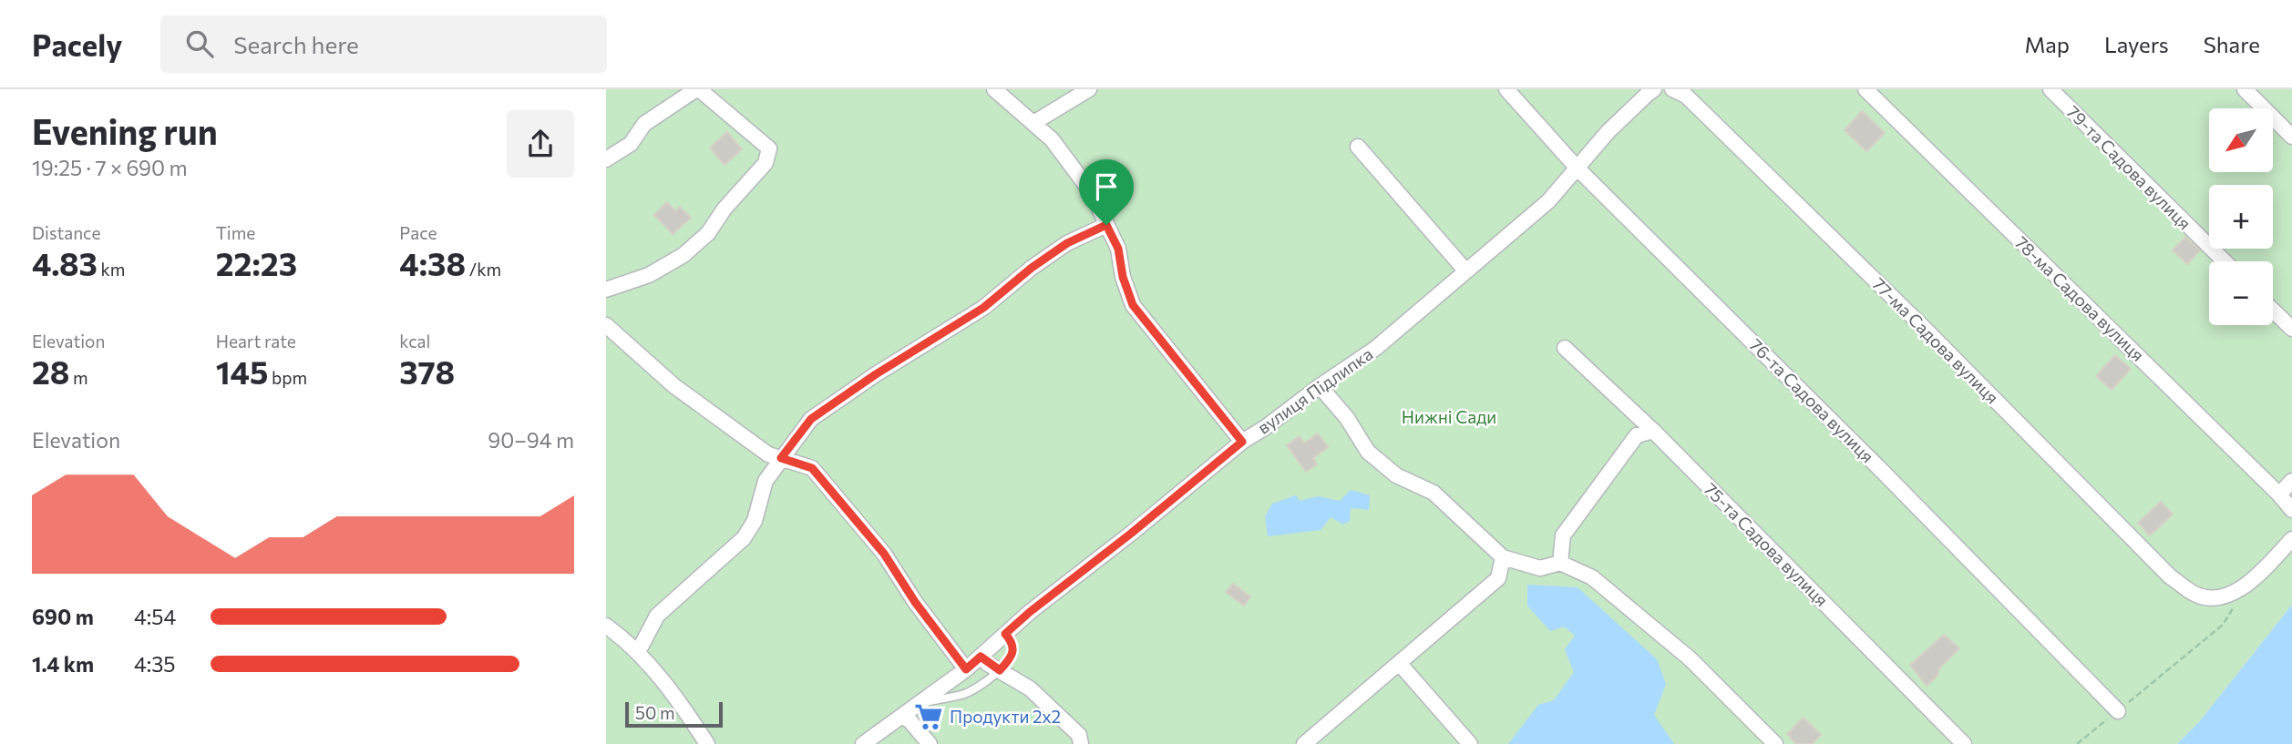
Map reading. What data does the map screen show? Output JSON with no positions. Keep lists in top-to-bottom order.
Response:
{
  "streets": {
    "street": [
      "79-та Садова вулиця",
      "78-ма Садова вулиця",
      "77-ма Садова вулиця",
      "вулиця Підлипка",
      "76-та Садова вулиця",
      "75-та Садова вулиця"
    ]
  },
  "crossings": [
    ["вулиця Підлипка", "76-та Садова вулиця"]
  ],
  "parks": ["Нижні Сади"],
  "places": {
    "supermarket": ["Продукти 2х2"]
  },
  "scale_bar": "50 m",
  "north": "bottom left",
  "page": {
    "header": "Pacely",
    "search": "Search here",
    "nav": ["Map", "Layers", "Share"],
    "heading": ["Evening run", "19:25 · 7 × 690 m"],
    "map_buttons": ["+", "−"],
    "stats": [
      ["Distance", "4.83 km"],
      ["Time", "22:23"],
      ["Pace", "4:38 /km"],
      ["Elevation", "28 m"],
      ["Heart rate", "145 bpm"],
      ["kcal", "378"]
    ],
    "chart": ["Elevation", "90–94 m"],
    "list": [
      {
        "name": "690 m",
        "note": "4:54"
      },
      {
        "name": "1.4 km",
        "note": "4:35"
      }
    ],
    "scale": "50 m"
  }
}
